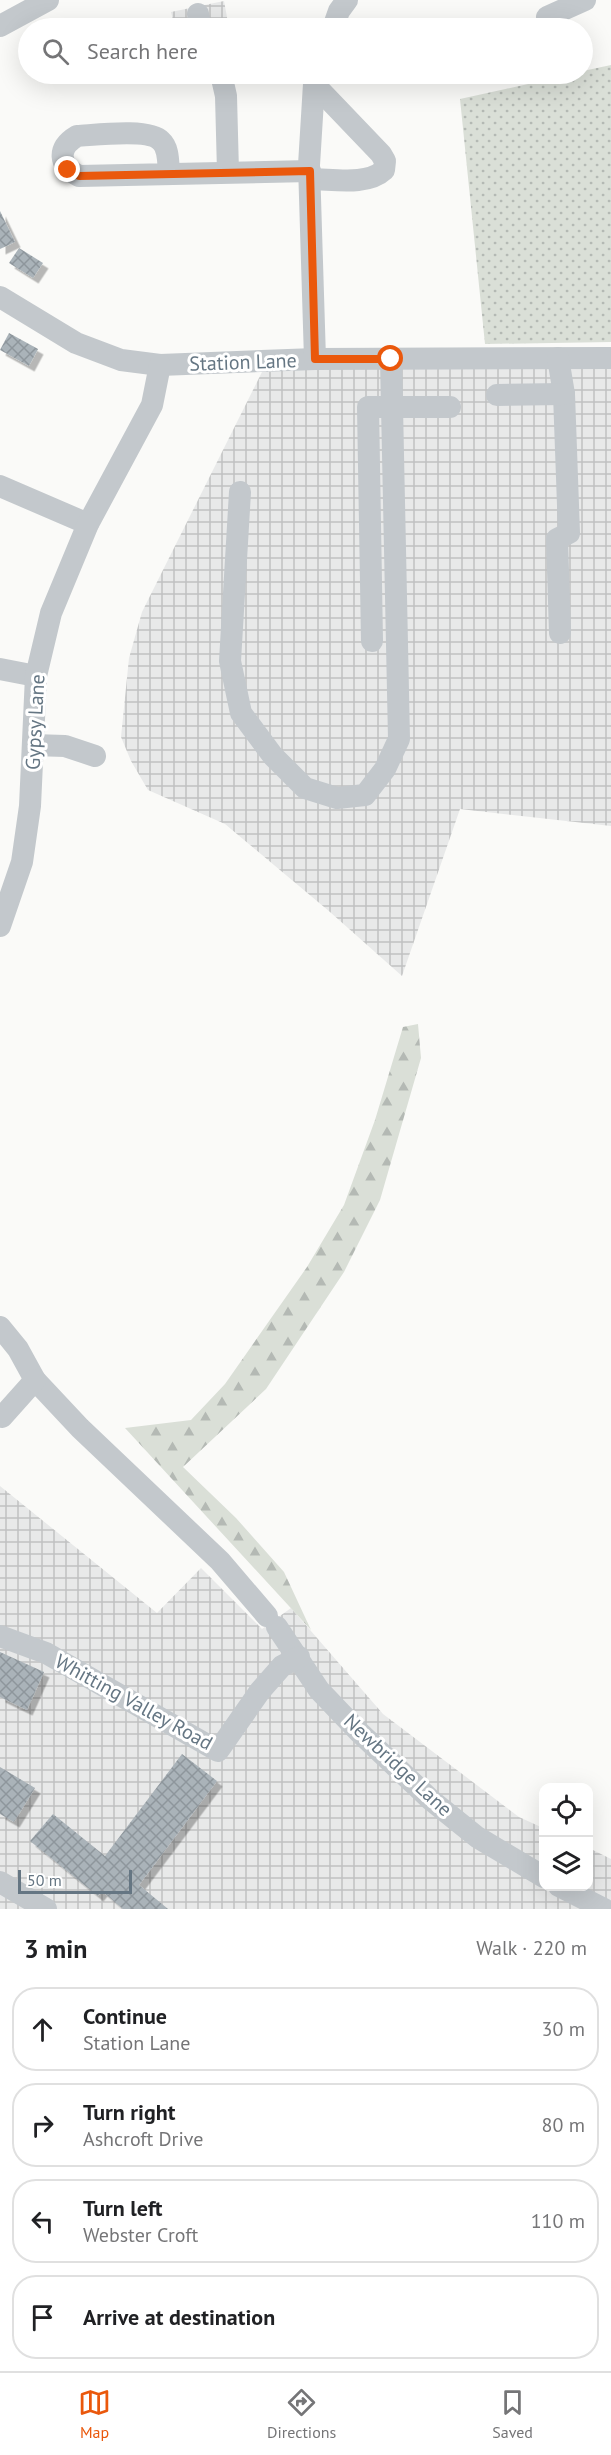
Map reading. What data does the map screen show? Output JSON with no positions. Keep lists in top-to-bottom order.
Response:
{
  "streets": {
    "street": [
      "Station Lane",
      "Gypsy Lane",
      "Whitting Valley Road",
      "Newbridge Lane"
    ]
  },
  "crossings": [
    ["Station Lane", "Gypsy Lane"],
    ["Whitting Valley Road", "Newbridge Lane"]
  ],
  "scale_bar": "50 m",
  "page": {
    "search": "Search here",
    "scale": "50 m",
    "heading": ["3 min", "Walk · 220 m"],
    "list": [
      ["Continue", "Station Lane", "30 m"],
      ["Turn right", "Ashcroft Drive", "80 m"],
      ["Turn left", "Webster Croft", "110 m"],
      "Arrive at destination"
    ],
    "nav": ["Map", "Directions", "Saved"]
  }
}
